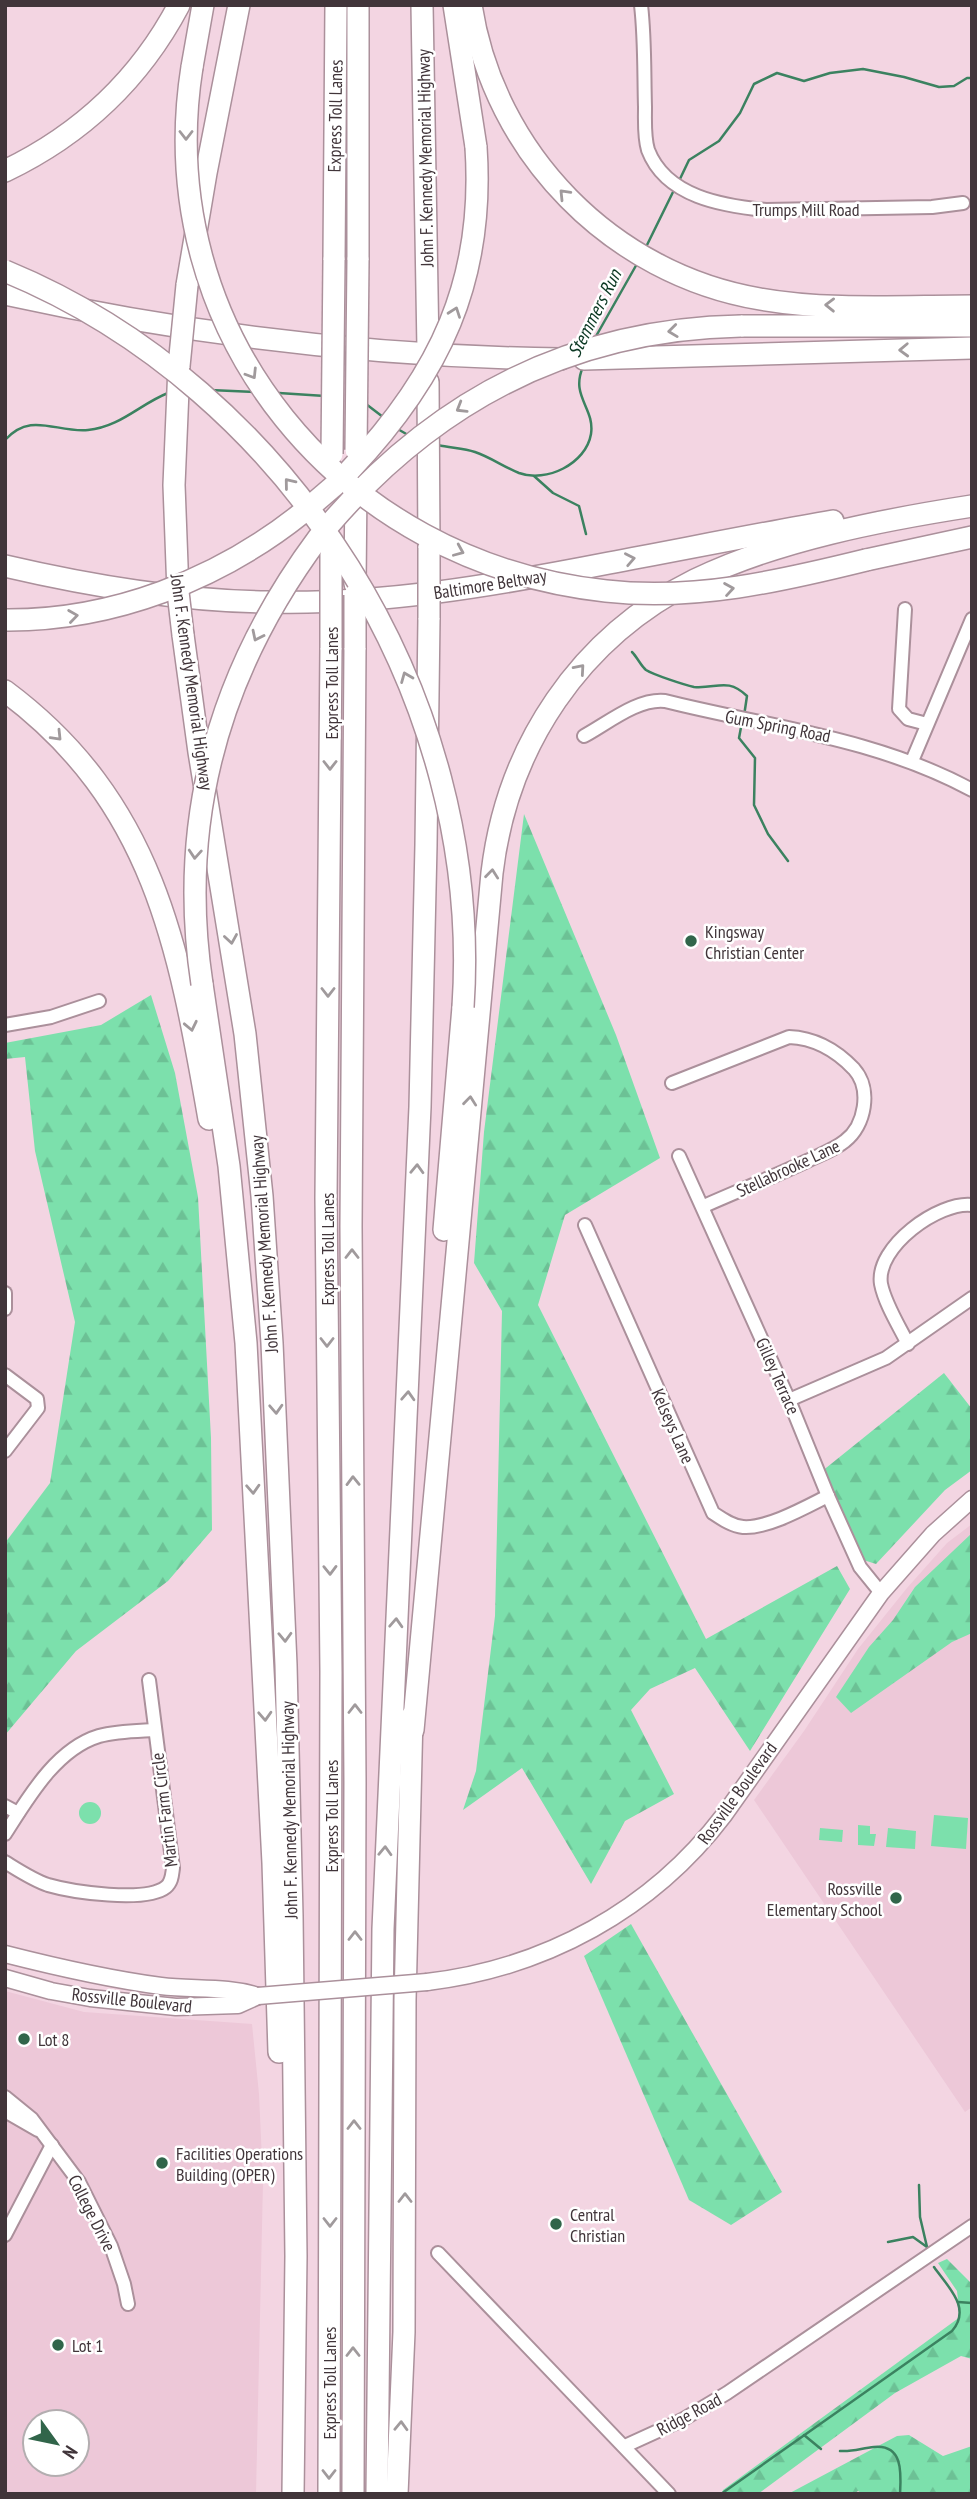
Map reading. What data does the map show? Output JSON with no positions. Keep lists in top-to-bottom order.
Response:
{
  "streets": {
    "highway": ["Express Toll Lanes", "John F. Kennedy Memorial Highway", "Baltimore Beltway"],
    "main road": ["Rossville Boulevard"],
    "street": [
      "Trumps Mill Road",
      "Gum Spring Road",
      "Stellabrooke Lane",
      "Gilley Terrace",
      "Kelseys Lane",
      "Martin Farm Circle",
      "College Drive",
      "Ridge Road"
    ]
  },
  "crossings": [
    ["Stellabrooke Lane", "Gilley Terrace"],
    ["Gilley Terrace", "Kelseys Lane"],
    ["Gilley Terrace", "Rossville Boulevard"]
  ],
  "one_way": ["Baltimore Beltway"],
  "water": ["Stemmers Run"],
  "places": [
    "Kingsway Christian Center",
    "Rossville Elementary School",
    "Lot 8",
    "Facilities Operations Building (OPER)",
    "Central Christian",
    "Lot 1"
  ],
  "north": "bottom right"
}
